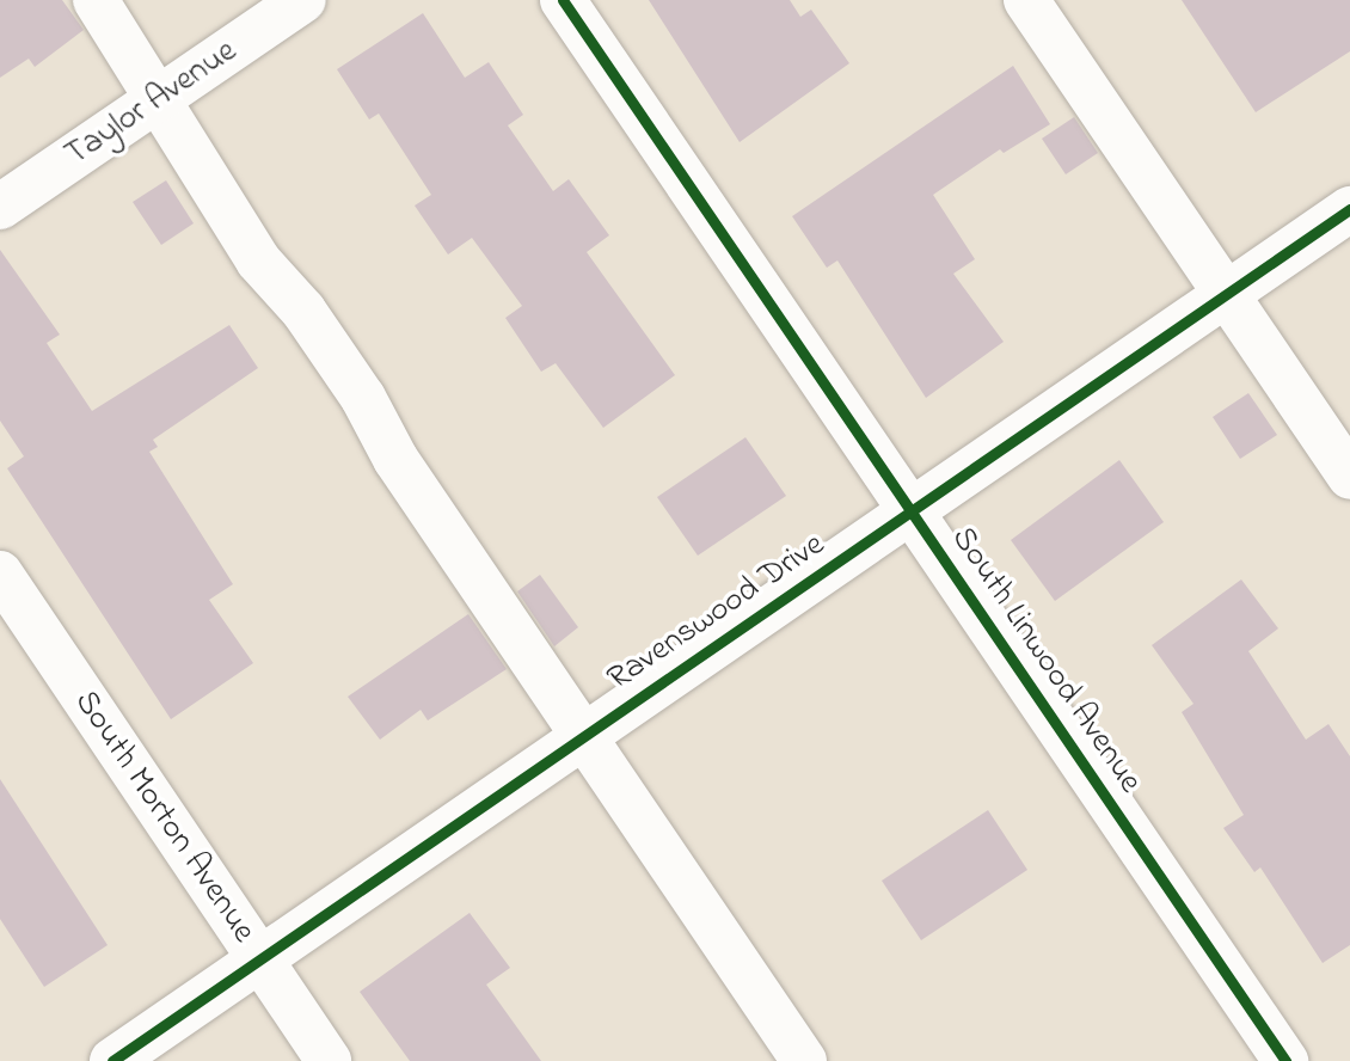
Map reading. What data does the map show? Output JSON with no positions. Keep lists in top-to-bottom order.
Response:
{
  "streets": {
    "street": [
      "Taylor Avenue",
      "Ravenswood Drive",
      "South Linwood Avenue",
      "South Morton Avenue"
    ]
  },
  "crossings": [
    ["Ravenswood Drive", "South Linwood Avenue"],
    ["Ravenswood Drive", "South Morton Avenue"]
  ]
}
